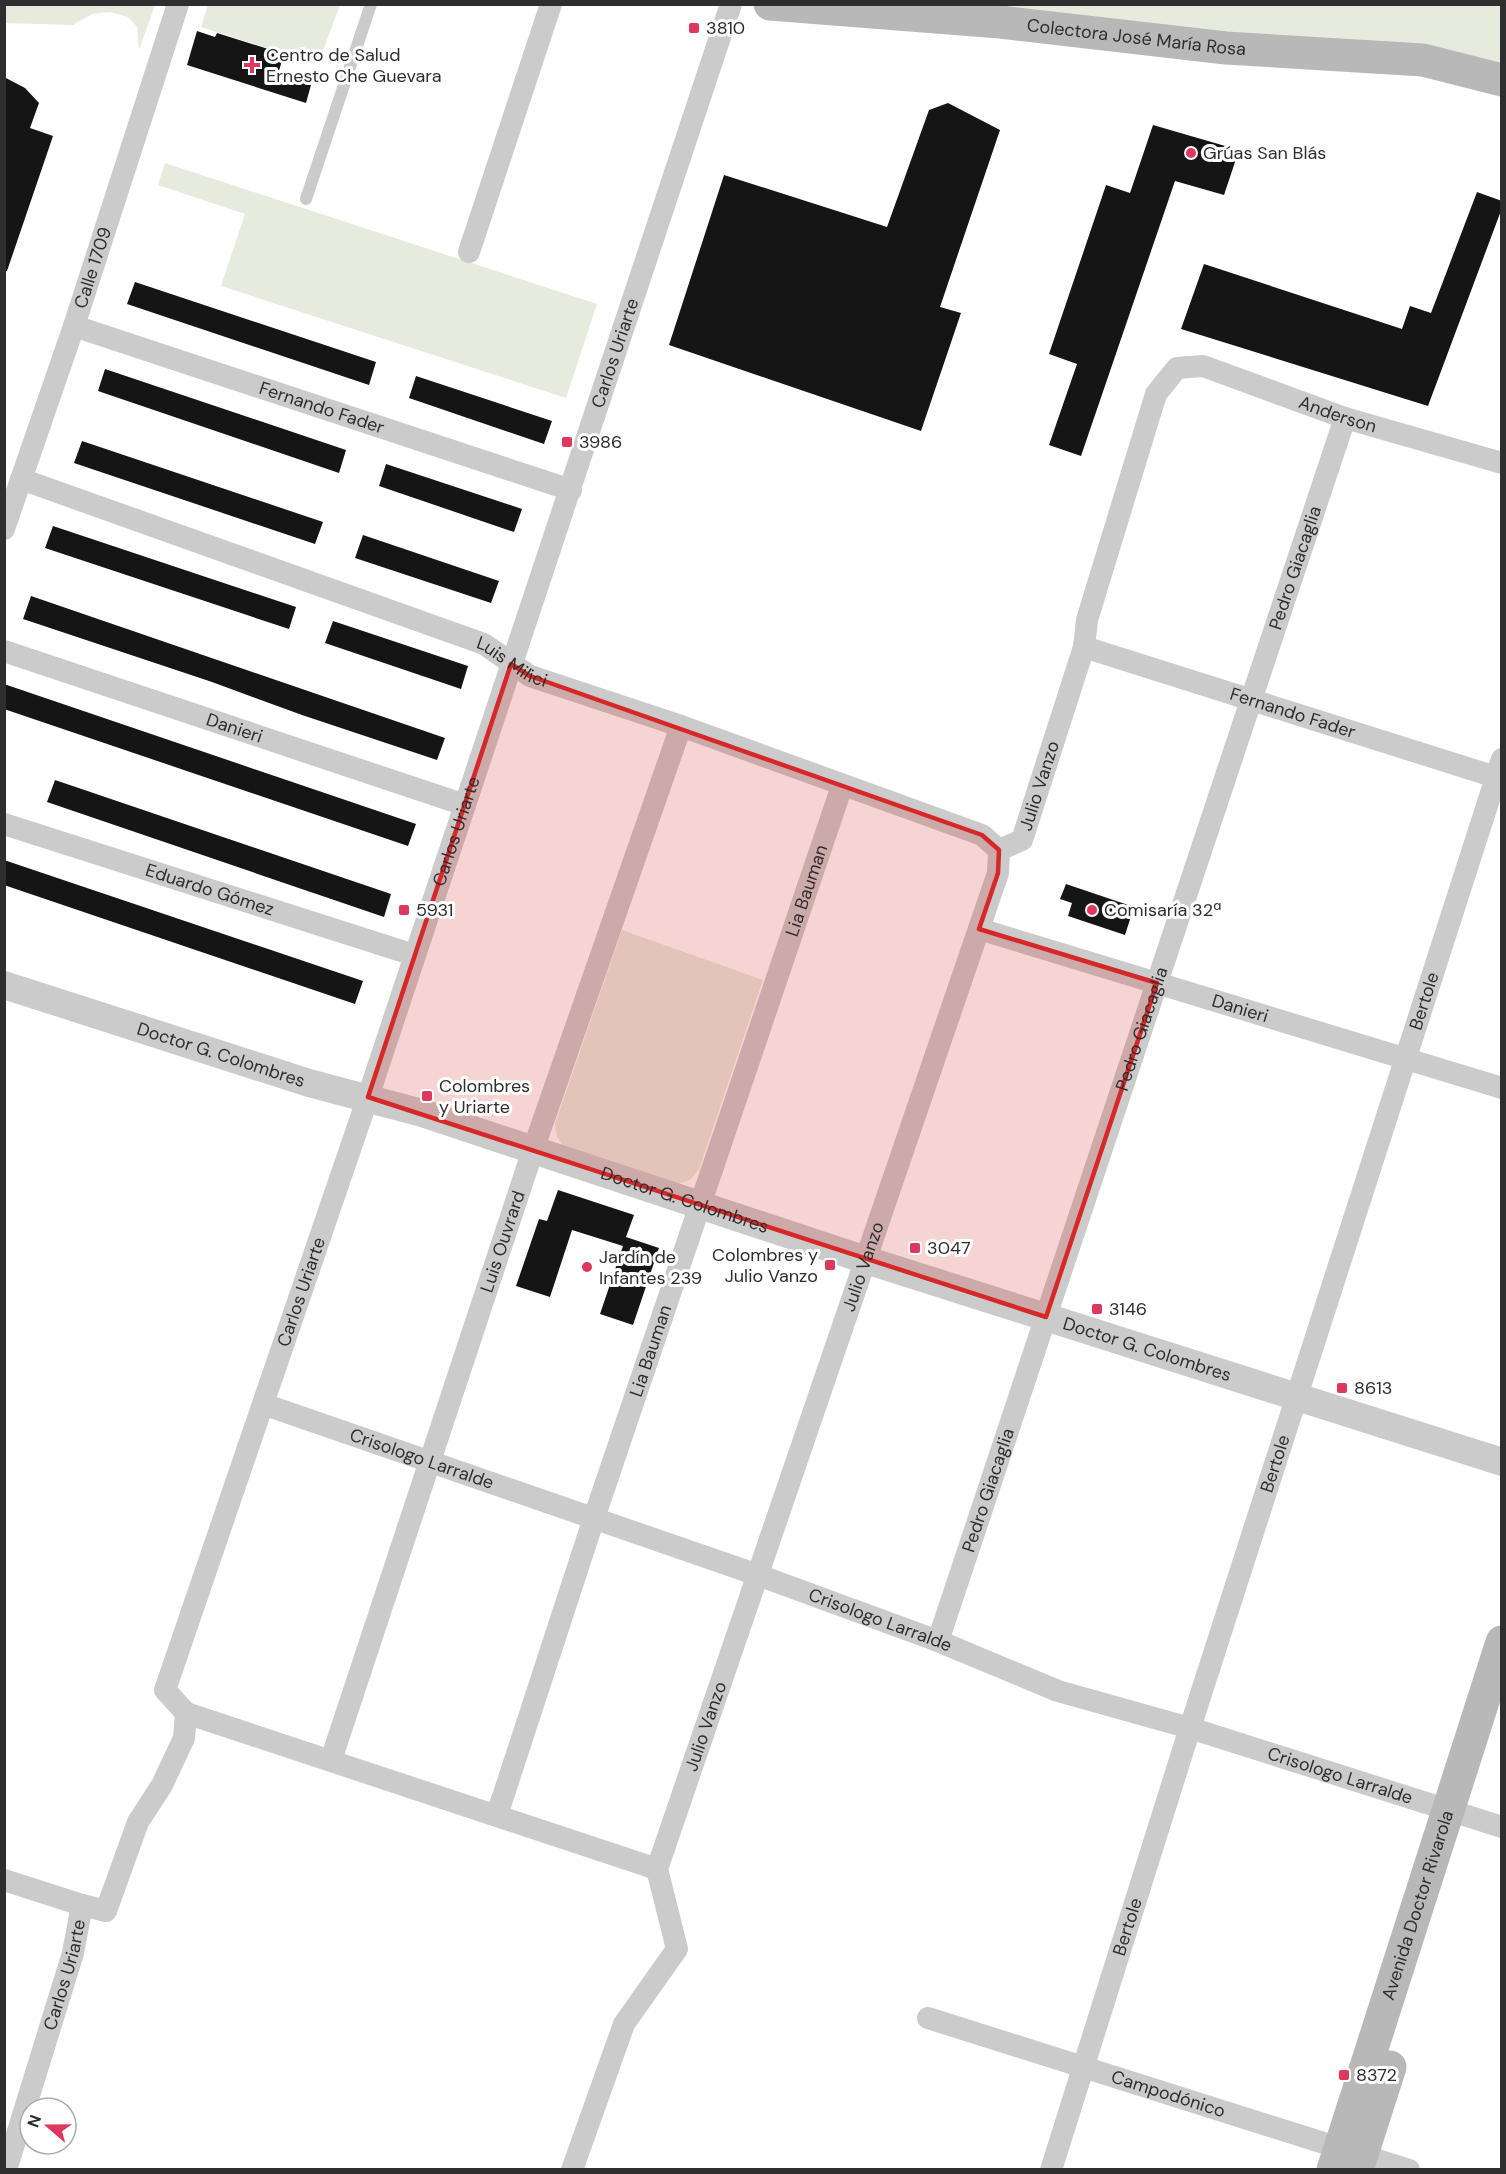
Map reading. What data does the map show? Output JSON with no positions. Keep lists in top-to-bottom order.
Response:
{
  "streets": {
    "main road": ["Colectora José María Rosa", "Avenida Doctor Rivarola"],
    "street": [
      "Calle 1709",
      "Carlos Uriarte",
      "Fernando Fader",
      "Anderson",
      "Pedro Giacaglia",
      "Luis Milici",
      "Danieri",
      "Julio Vanzo",
      "Eduardo Gómez",
      "Lia Bauman",
      "Bertole",
      "Doctor G. Colombres",
      "Luis Ouvrard",
      "Crisologo Larralde",
      "Campodónico"
    ]
  },
  "crossings": [
    ["Calle 1709", "Fernando Fader"],
    ["Calle 1709", "Luis Milici"],
    ["Carlos Uriarte", "Fernando Fader"],
    ["Carlos Uriarte", "Luis Milici"],
    ["Carlos Uriarte", "Danieri"],
    ["Carlos Uriarte", "Eduardo Gómez"],
    ["Carlos Uriarte", "Doctor G. Colombres"],
    ["Carlos Uriarte", "Crisologo Larralde"],
    ["Fernando Fader", "Pedro Giacaglia"],
    ["Fernando Fader", "Julio Vanzo"],
    ["Fernando Fader", "Bertole"],
    ["Anderson", "Pedro Giacaglia"],
    ["Anderson", "Julio Vanzo"],
    ["Pedro Giacaglia", "Danieri"],
    ["Pedro Giacaglia", "Doctor G. Colombres"],
    ["Pedro Giacaglia", "Crisologo Larralde"],
    ["Luis Milici", "Julio Vanzo"],
    ["Luis Milici", "Lia Bauman"],
    ["Luis Milici", "Luis Ouvrard"],
    ["Danieri", "Julio Vanzo"],
    ["Danieri", "Bertole"],
    ["Julio Vanzo", "Doctor G. Colombres"],
    ["Julio Vanzo", "Crisologo Larralde"],
    ["Lia Bauman", "Doctor G. Colombres"],
    ["Lia Bauman", "Crisologo Larralde"],
    ["Bertole", "Doctor G. Colombres"],
    ["Bertole", "Crisologo Larralde"],
    ["Bertole", "Campodónico"],
    ["Doctor G. Colombres", "Luis Ouvrard"],
    ["Luis Ouvrard", "Crisologo Larralde"],
    ["Crisologo Larralde", "Avenida Doctor Rivarola"],
    ["Avenida Doctor Rivarola", "Campodónico"]
  ],
  "places": {
    "transit": [
      "3810",
      "3986",
      "5931",
      "Colombres y Uriarte",
      "3047",
      "Colombres y Julio Vanzo",
      "3146",
      "8613",
      "8372"
    ],
    "health": ["Centro de Salud Ernesto Che Guevara"],
    "other": ["Grúas San Blás", "Comisaría 32ª", "Jardín de Infantes 239"]
  },
  "north": "left"
}
